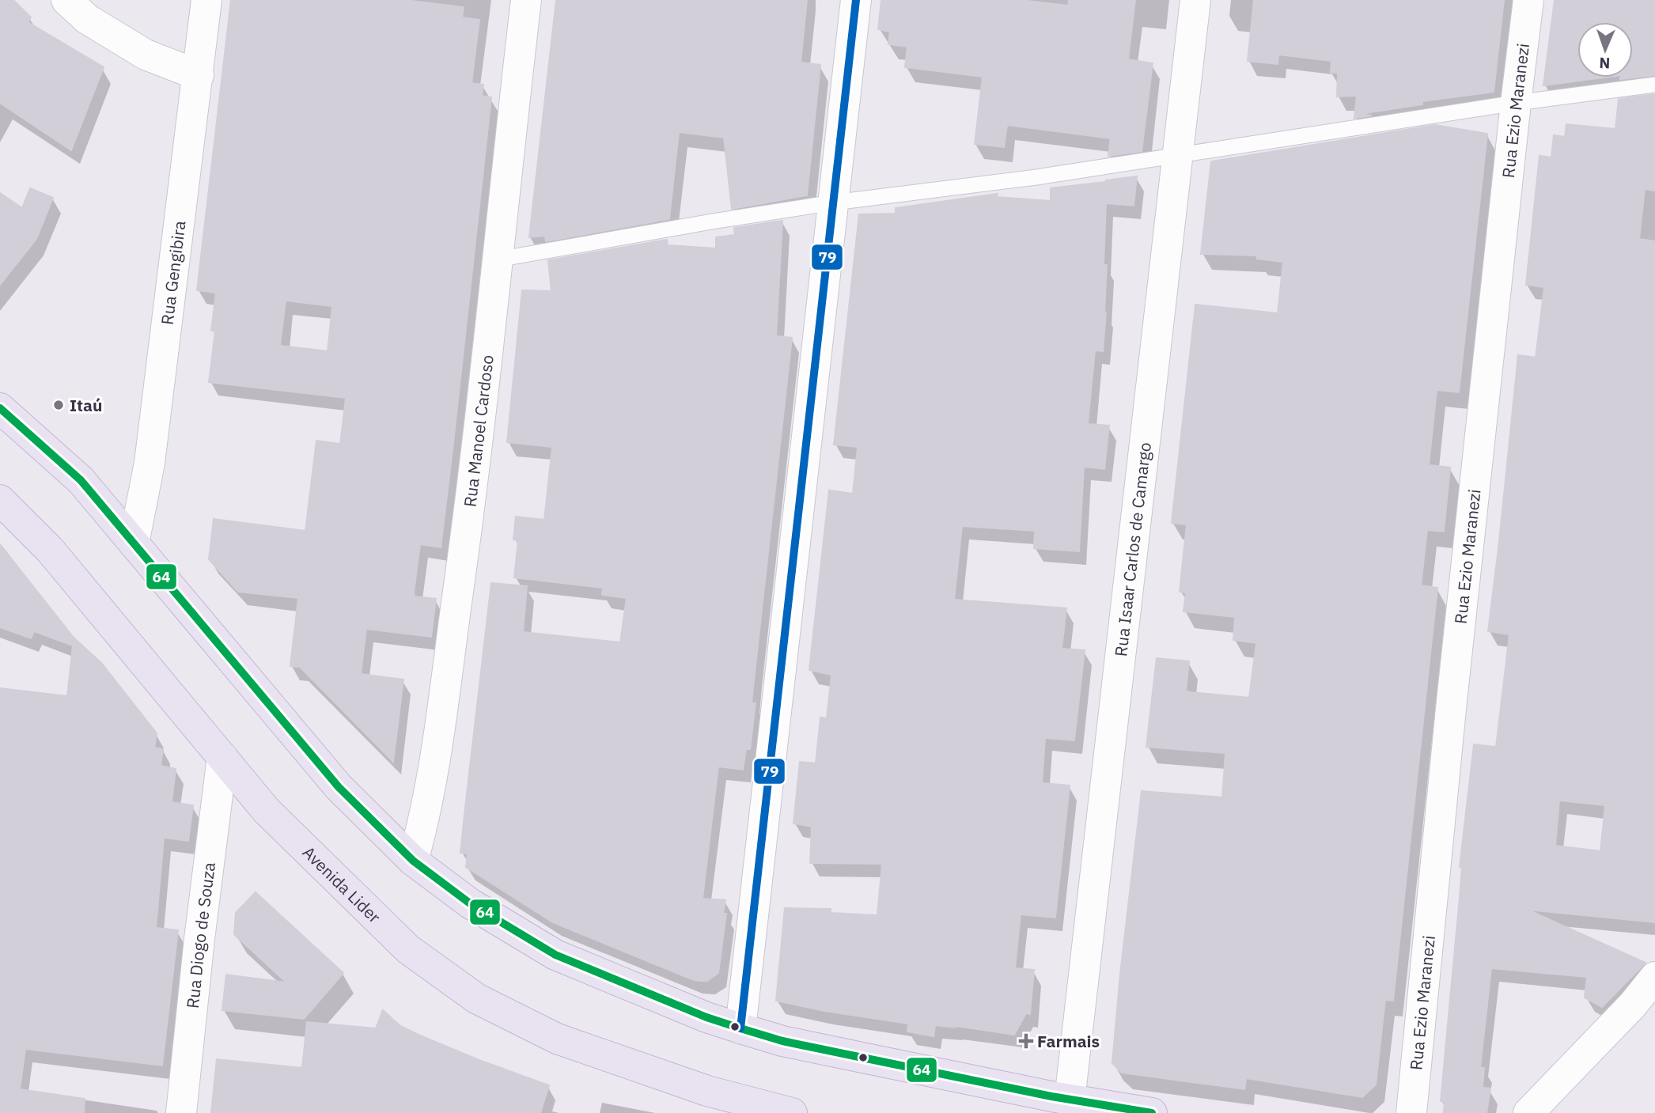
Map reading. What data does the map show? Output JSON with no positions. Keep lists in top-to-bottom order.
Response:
{
  "streets": {
    "main road": ["Avenida Lider"],
    "street": [
      "Rua Ezio Maranezi",
      "Rua Gengibira",
      "Rua Manoel Cardoso",
      "Rua Isaar Carlos de Camargo",
      "Rua Diogo de Souza"
    ]
  },
  "crossings": [
    ["Avenida Lider", "Rua Diogo de Souza"]
  ],
  "places": {
    "other": ["Itaú"],
    "health": ["Farmais"]
  },
  "lines": ["transit line 79", "transit line 64"],
  "north": "bottom"
}
